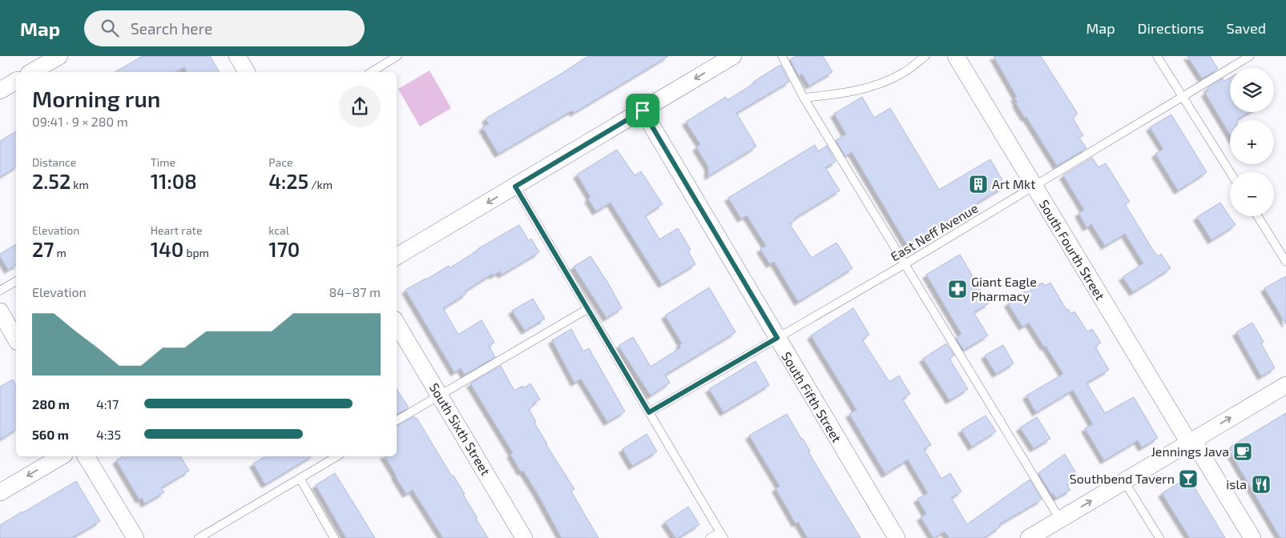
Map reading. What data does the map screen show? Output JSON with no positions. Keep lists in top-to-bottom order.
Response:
{
  "streets": {
    "street": ["South Fourth Street", "South Fifth Street", "South Sixth Street"],
    "lane": ["East Neff Avenue"]
  },
  "crossings": [
    ["East Neff Avenue", "South Fourth Street"],
    ["East Neff Avenue", "South Fifth Street"]
  ],
  "places": {
    "building": ["Art Mkt"],
    "pharmacy": ["Giant Eagle Pharmacy"],
    "cafe": ["Jennings Java"],
    "bar": ["Southbend Tavern"],
    "restaurant": ["isla"]
  },
  "page": {
    "header": "Map",
    "search": "Search here",
    "nav": ["Map", "Directions", "Saved"],
    "map_buttons": ["+", "−"],
    "heading": ["Morning run", "09:41 · 9 × 280 m"],
    "stats": [
      ["Distance", "2.52 km"],
      ["Time", "11:08"],
      ["Pace", "4:25 /km"],
      ["Elevation", "27 m"],
      ["Heart rate", "140 bpm"],
      ["kcal", "170"]
    ],
    "chart": ["Elevation", "84–87 m"],
    "list": [
      {
        "name": "280 m",
        "note": "4:17"
      },
      {
        "name": "560 m",
        "note": "4:35"
      }
    ]
  }
}
